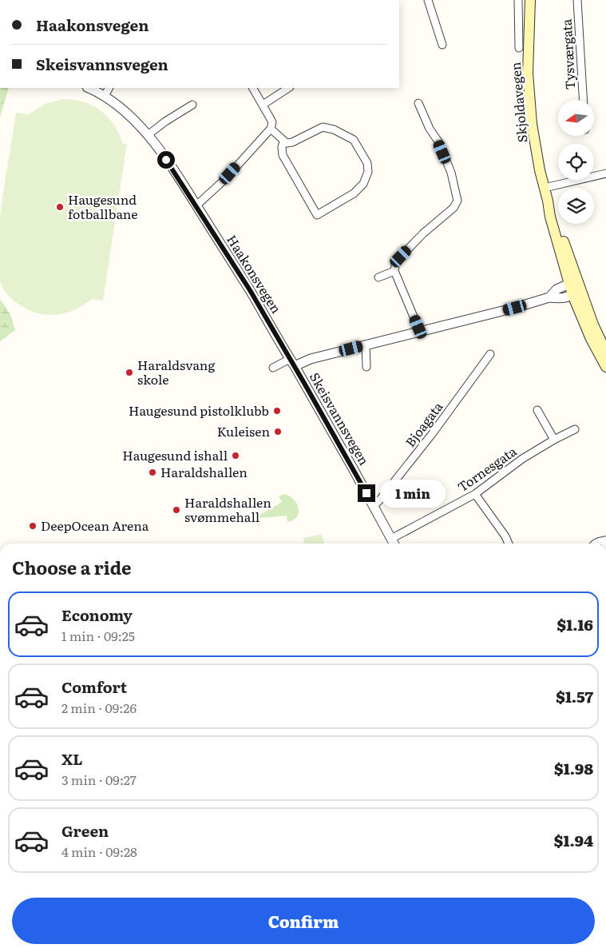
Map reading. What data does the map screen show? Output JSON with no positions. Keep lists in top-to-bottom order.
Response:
{
  "streets": {
    "main road": ["Skjoldavegen"],
    "street": [
      "Tysværgata",
      "Haakonsvegen",
      "Skeisvannsvegen",
      "Bjoagata",
      "Tornesgata"
    ]
  },
  "crossings": [
    ["Haakonsvegen", "Skeisvannsvegen"],
    ["Skeisvannsvegen", "Bjoagata"],
    ["Skeisvannsvegen", "Tornesgata"]
  ],
  "places": [
    "Haugesund fotballbane",
    "Haraldsvang skole",
    "Haugesund pistolklubb",
    "Kuleisen",
    "Haugesund ishall",
    "Haraldshallen",
    "Haraldshallen svømmehall",
    "DeepOcean Arena"
  ],
  "north": "left",
  "page": {
    "banner": ["Haakonsvegen", "Skeisvannsvegen"],
    "bubble": "1 min",
    "heading": "Choose a ride",
    "list": [
      {
        "name": "Economy",
        "note": "1 min · 09:25",
        "value": "$1.16"
      },
      {
        "name": "Comfort",
        "note": "2 min · 09:26",
        "value": "$1.57"
      },
      {
        "name": "XL",
        "note": "3 min · 09:27",
        "value": "$1.98"
      },
      {
        "name": "Green",
        "note": "4 min · 09:28",
        "value": "$1.94"
      }
    ],
    "buttons": "Confirm"
  }
}
